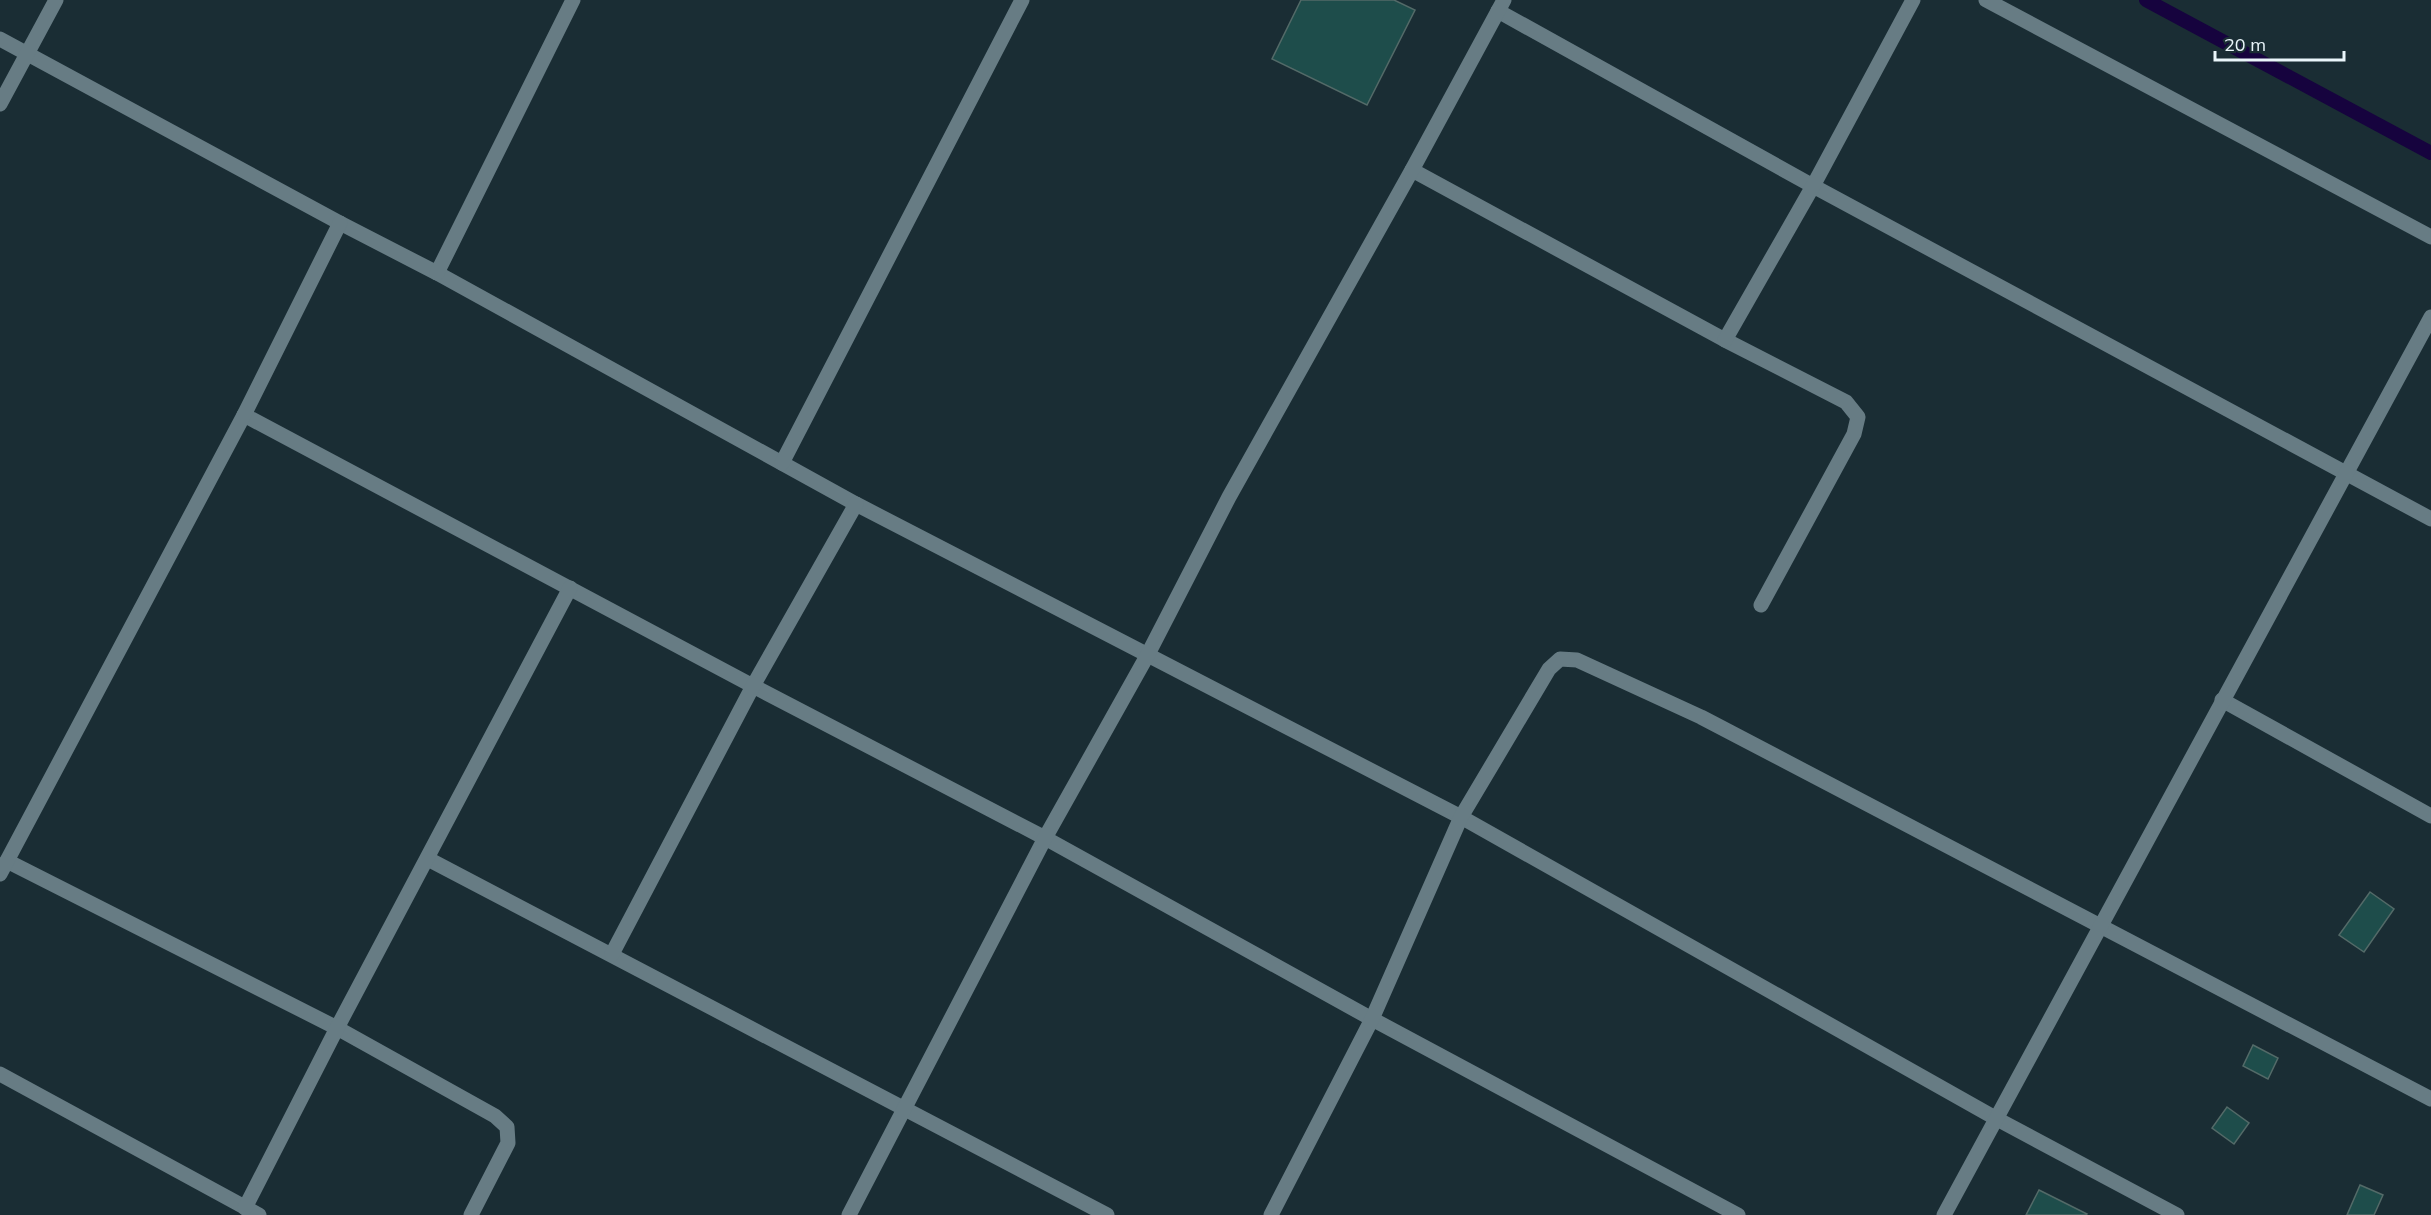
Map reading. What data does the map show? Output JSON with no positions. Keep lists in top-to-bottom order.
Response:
{
  "scale_bar": "20 m"
}
